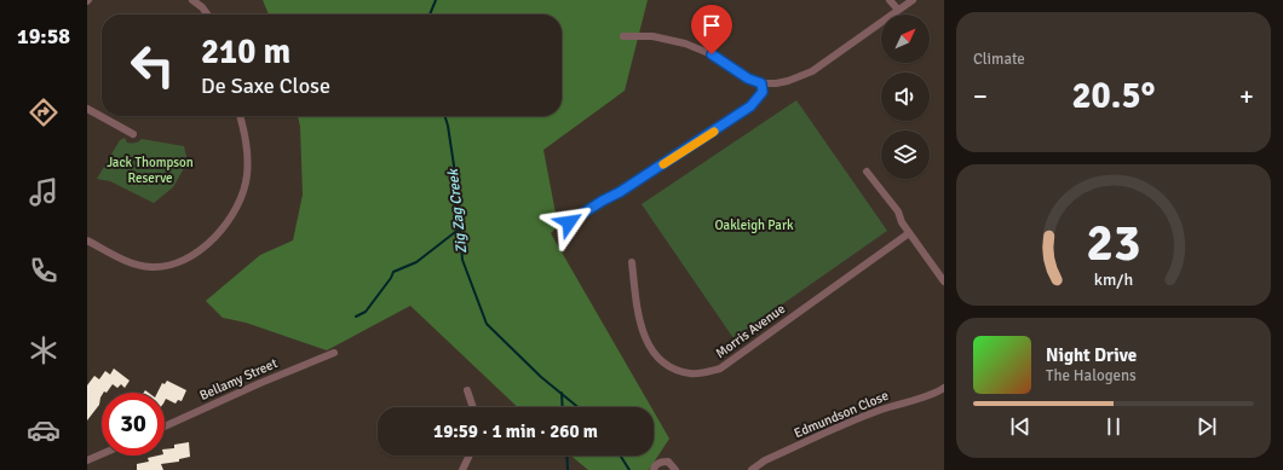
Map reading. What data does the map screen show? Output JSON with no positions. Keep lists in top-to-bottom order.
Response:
{
  "streets": {
    "street": ["Morris Avenue", "Bellamy Street", "Edmundson Close"]
  },
  "water": ["Zig Zag Creek"],
  "parks": ["Jack Thompson Reserve", "Oakleigh Park"],
  "north": "top right",
  "page": {
    "tabs": "19:58",
    "tile": "Climate",
    "turn": ["210 m", "De Saxe Close"],
    "heat": ["−", "20.5°", "+"],
    "song": ["Night Drive", "The Halogens"],
    "limit": "30",
    "trip": "19:59 · 1 min · 260 m",
    "gauge": ["23", "km/h"]
  }
}
